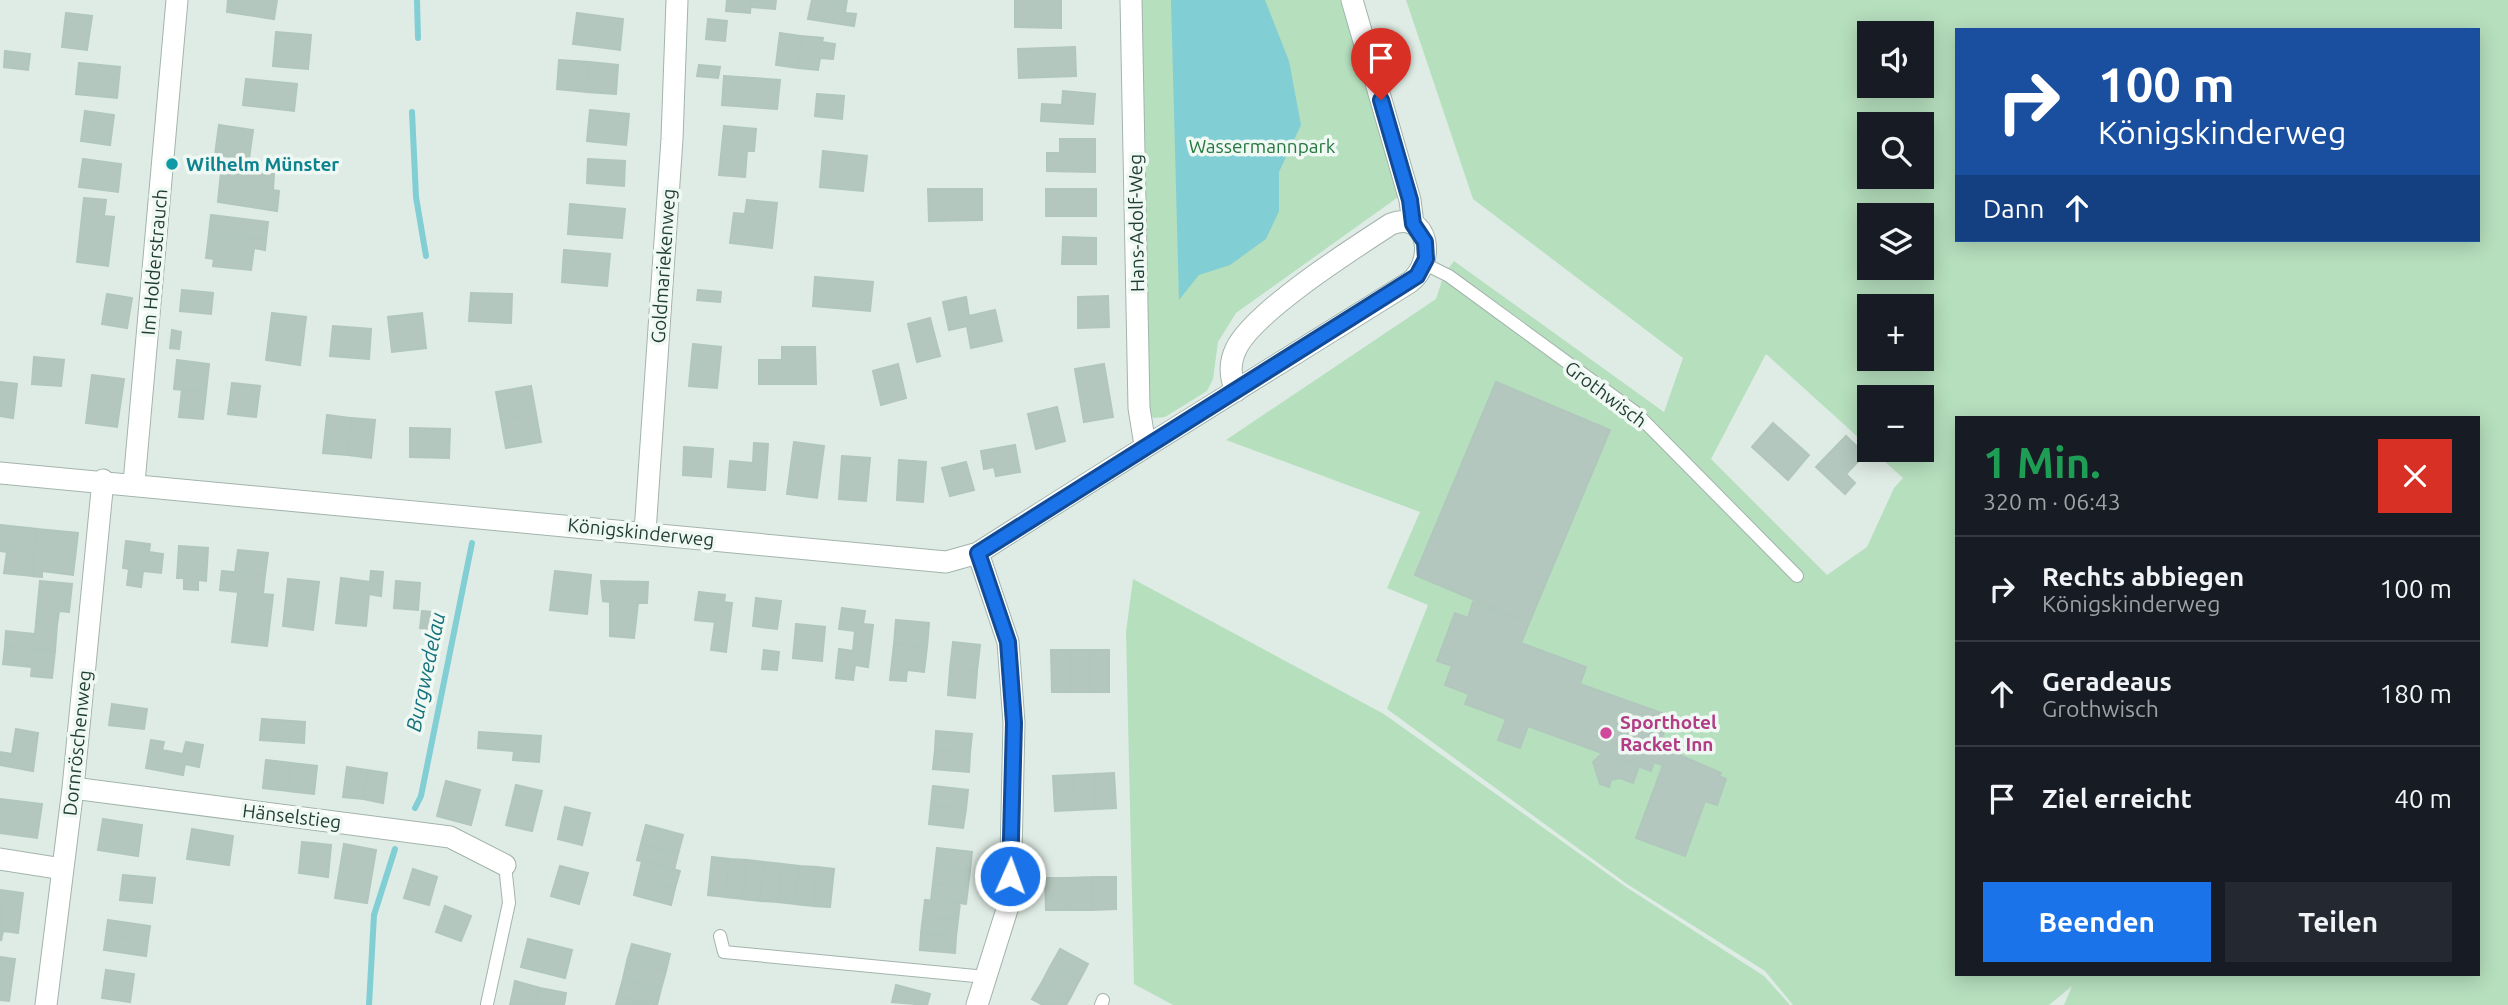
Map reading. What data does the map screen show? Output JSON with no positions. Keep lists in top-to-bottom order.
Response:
{
  "streets": {
    "street": [
      "Hans-Adolf-Weg",
      "Im Holderstrauch",
      "Goldmariekenweg",
      "Königskinderweg",
      "Dornröschenweg",
      "Hänselstieg"
    ],
    "lane": ["Grothwisch"]
  },
  "crossings": [
    ["Hans-Adolf-Weg", "Königskinderweg"],
    ["Im Holderstrauch", "Königskinderweg"],
    ["Goldmariekenweg", "Königskinderweg"],
    ["Grothwisch", "Königskinderweg"],
    ["Königskinderweg", "Dornröschenweg"],
    ["Dornröschenweg", "Hänselstieg"]
  ],
  "water": ["Burgwedelau"],
  "parks": ["Wassermannpark"],
  "places": ["Wilhelm Münster", "Sporthotel Racket Inn"],
  "page": {
    "map_buttons": ["+", "−"],
    "turn": ["100 m", "Königskinderweg"],
    "then": "Dann",
    "heading": ["1 Min.", "320 m · 06:43"],
    "list": [
      {
        "name": "Rechts abbiegen",
        "note": "Königskinderweg",
        "value": "100 m"
      },
      {
        "name": "Geradeaus",
        "note": "Grothwisch",
        "value": "180 m"
      },
      {
        "name": "Ziel erreicht",
        "value": "40 m"
      }
    ],
    "buttons": ["Beenden", "Teilen"]
  }
}
